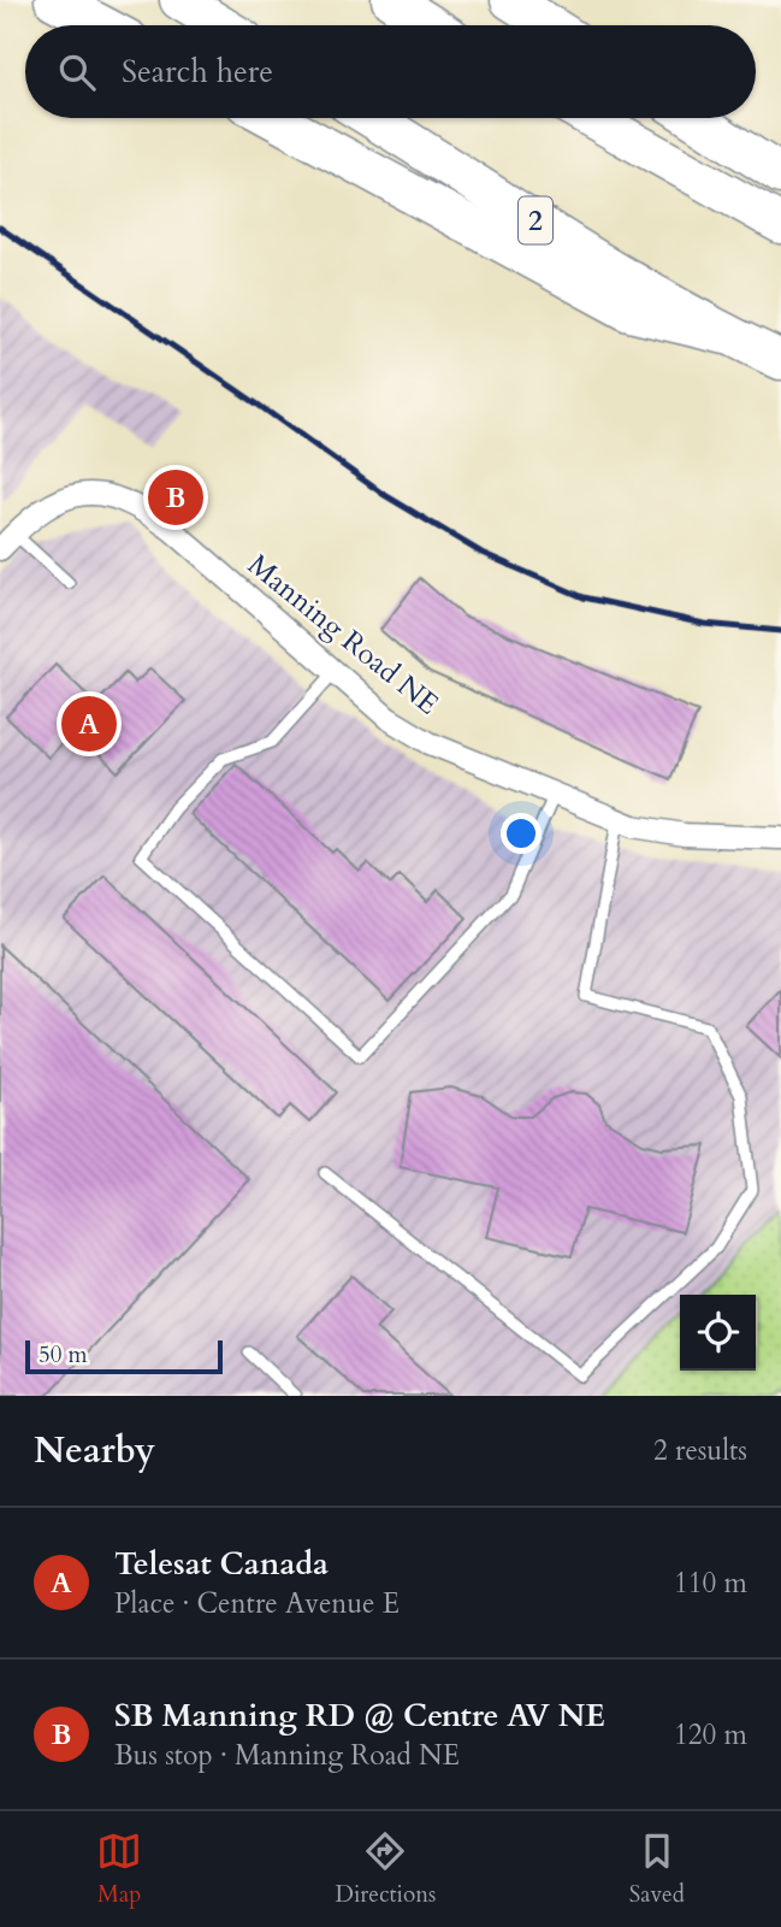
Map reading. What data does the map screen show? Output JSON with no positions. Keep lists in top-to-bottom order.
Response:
{
  "streets": {
    "highway": ["2"],
    "street": ["Manning Road NE"]
  },
  "scale_bar": "50 m",
  "page": {
    "search": "Search here",
    "pins": ["B", "A"],
    "scale": "50 m",
    "heading": ["Nearby", "2 results"],
    "list": [
      {
        "mark": "A",
        "name": "Telesat Canada",
        "note": "Place · Centre Avenue E",
        "value": "110 m"
      },
      {
        "mark": "B",
        "name": "SB Manning RD @ Centre AV NE",
        "note": "Bus stop · Manning Road NE",
        "value": "120 m"
      }
    ],
    "nav": ["Map", "Directions", "Saved"]
  }
}
